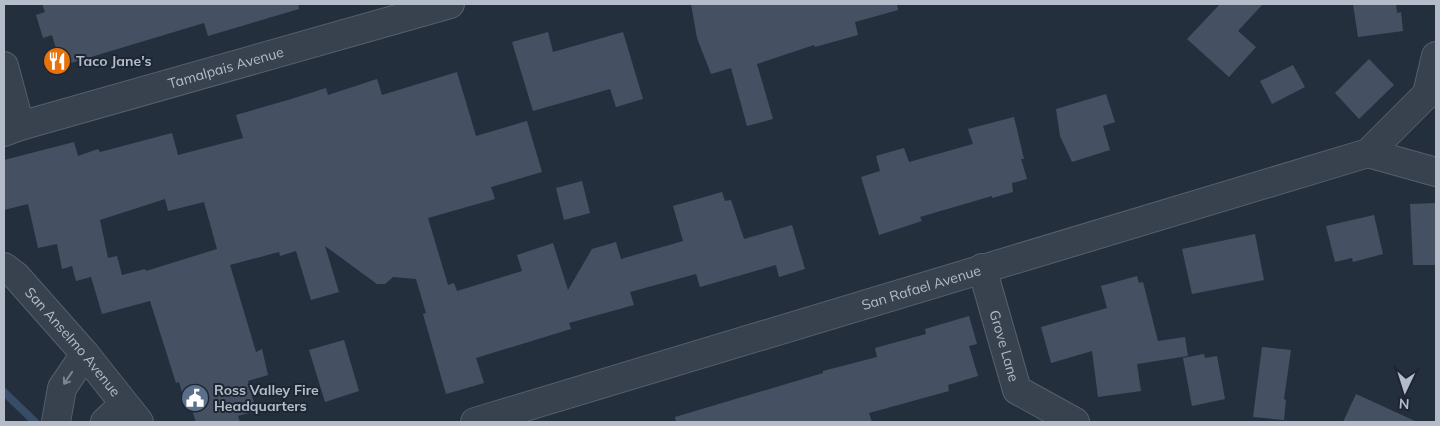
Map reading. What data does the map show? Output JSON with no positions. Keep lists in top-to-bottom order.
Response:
{
  "streets": {
    "street": [
      "Tamalpais Avenue",
      "San Rafael Avenue",
      "San Anselmo Avenue",
      "Grove Lane"
    ]
  },
  "crossings": [
    ["San Rafael Avenue", "Grove Lane"]
  ],
  "places": {
    "restaurant": ["Taco Jane's"],
    "public building": ["Ross Valley Fire Headquarters"]
  },
  "north": "bottom"
}
